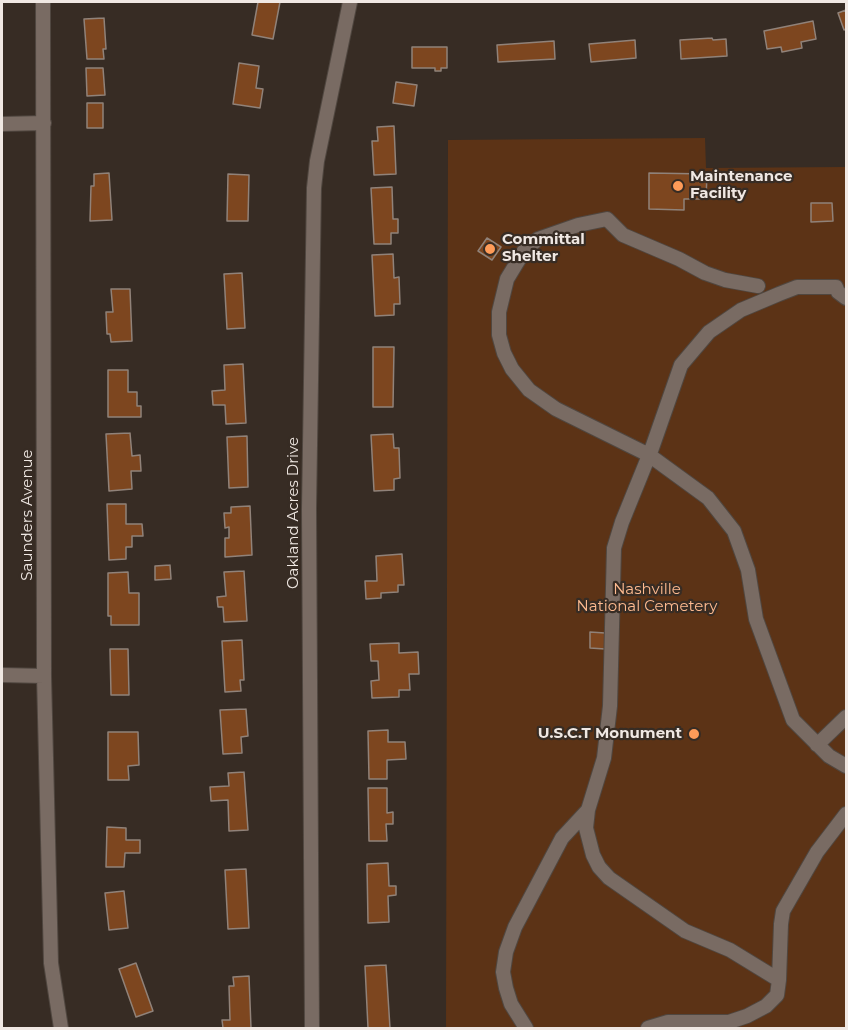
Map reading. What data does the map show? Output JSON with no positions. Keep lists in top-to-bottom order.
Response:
{
  "streets": {
    "street": ["Oakland Acres Drive", "Saunders Avenue"]
  },
  "parks": ["Nashville National Cemetery"],
  "places": ["Maintenance Facility", "Committal Shelter", "U.S.C.T Monument"]
}
